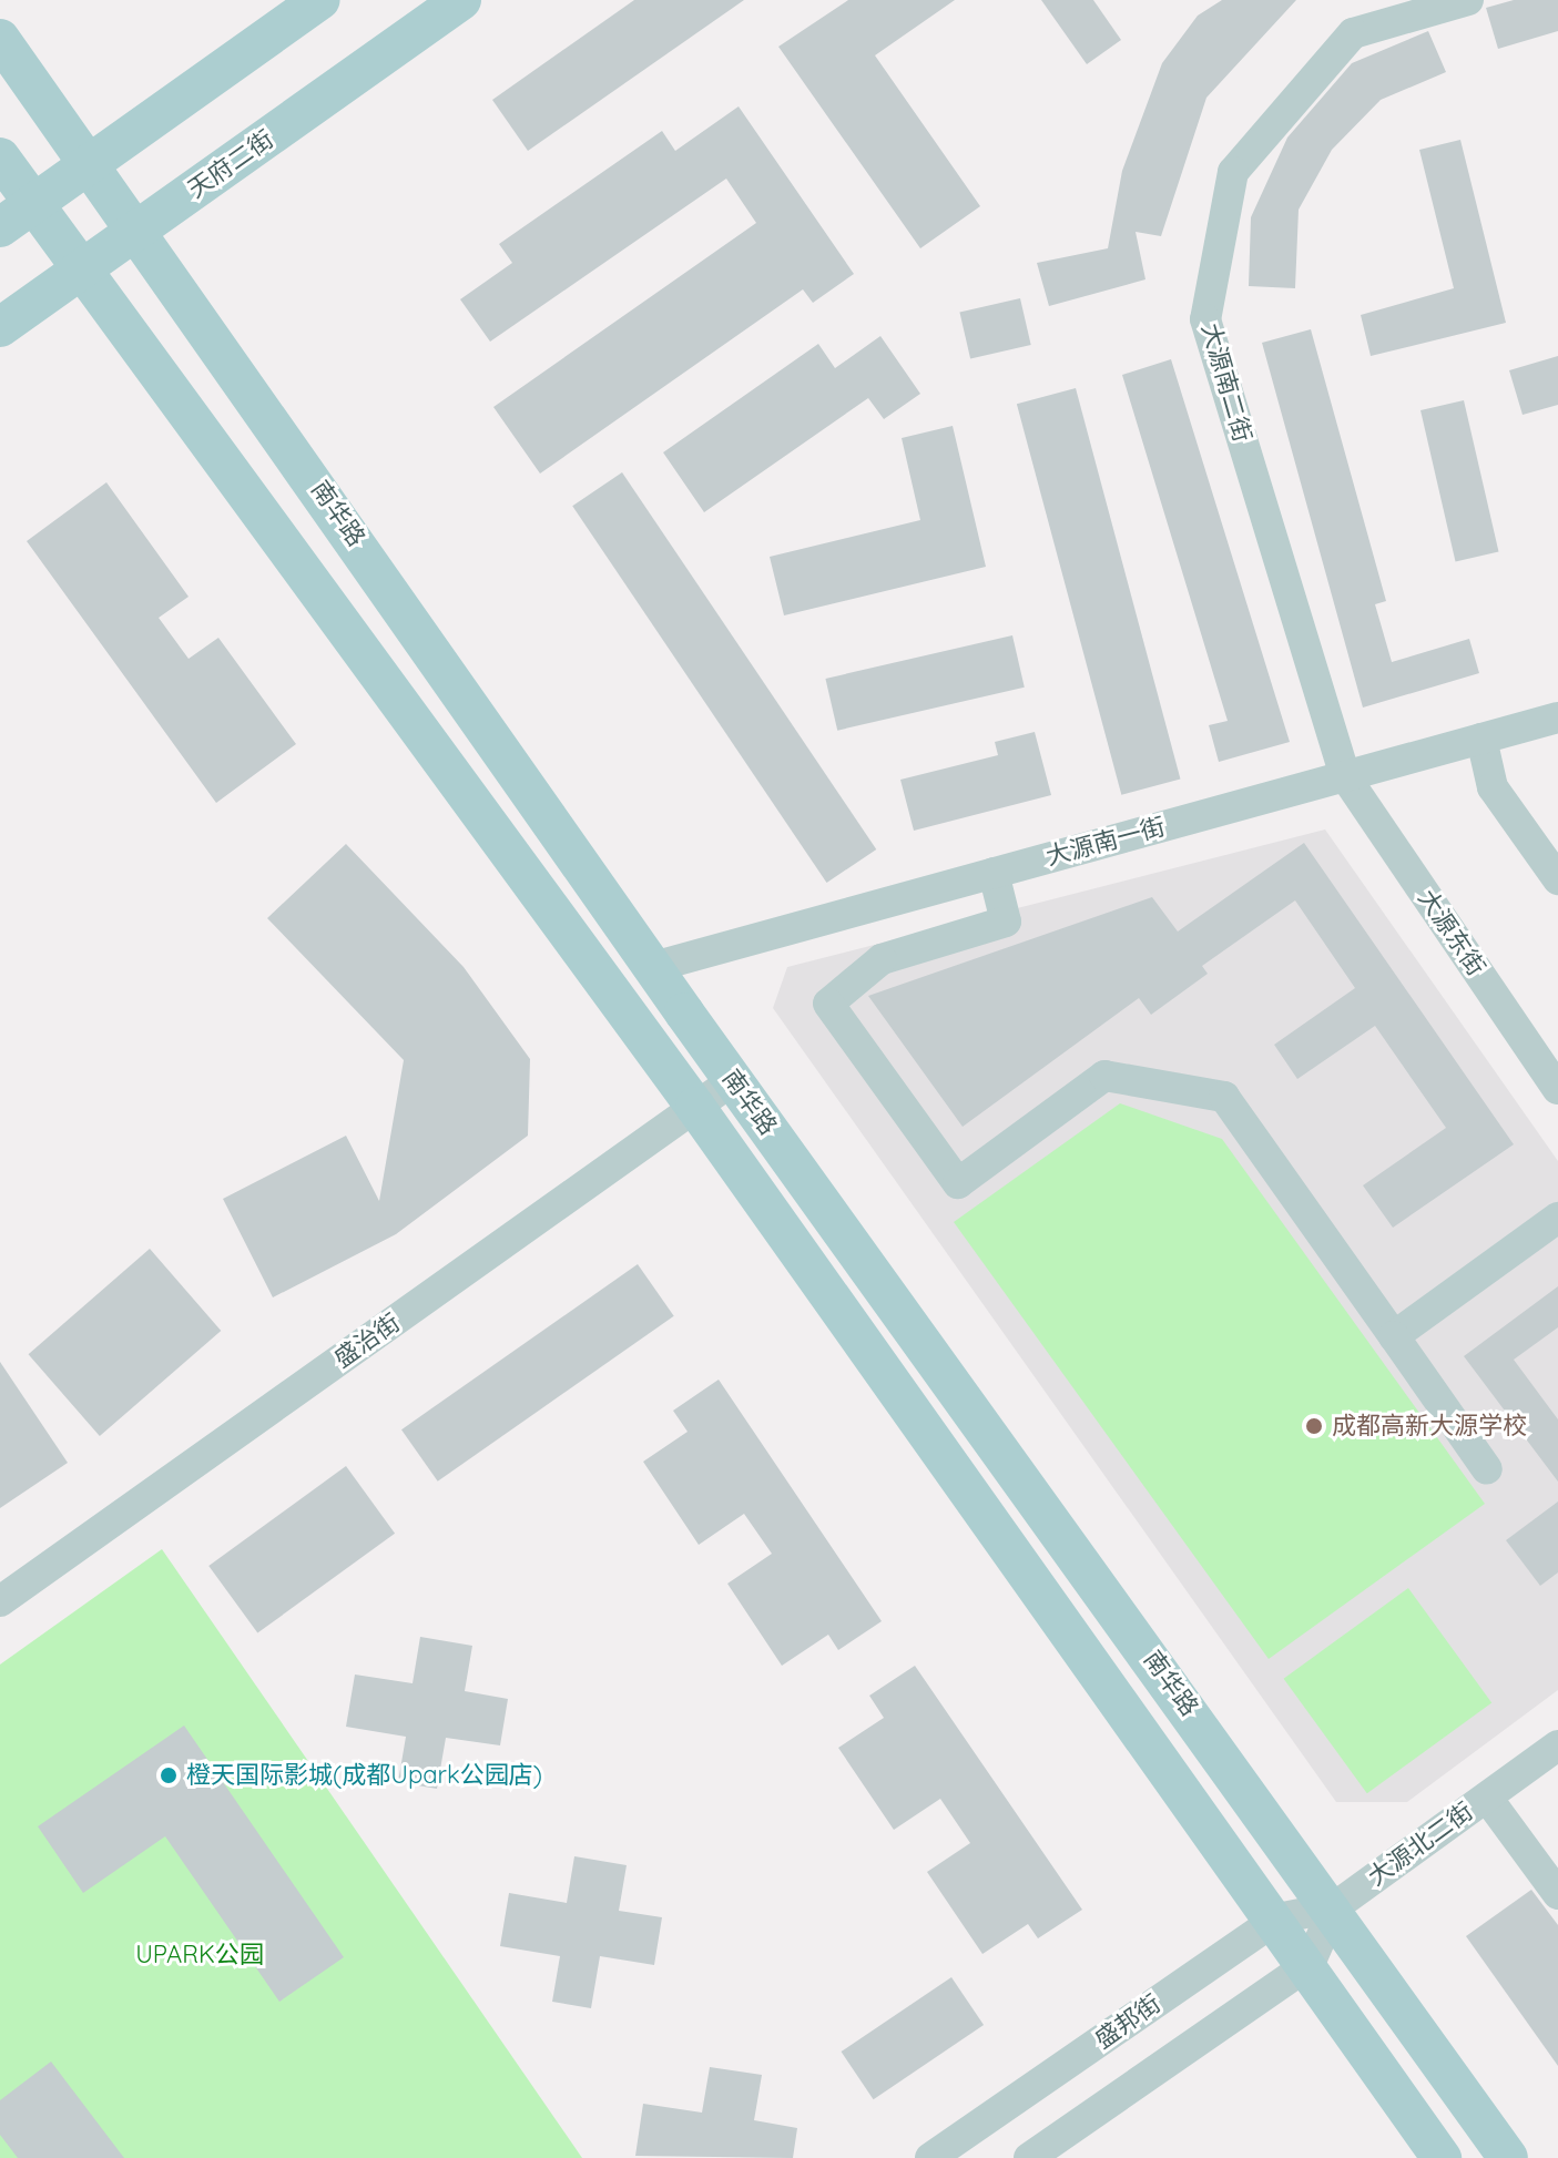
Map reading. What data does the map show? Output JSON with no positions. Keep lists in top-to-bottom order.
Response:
{
  "streets": {
    "main road": ["天府二街", "南华路"],
    "street": [
      "大源南二街",
      "大源南一街",
      "大源东街",
      "盛治街",
      "大源北二街",
      "盛邦街"
    ]
  },
  "crossings": [
    ["天府二街", "南华路"],
    ["大源南二街", "大源南一街"],
    ["大源南二街", "大源东街"],
    ["南华路", "大源南一街"],
    ["南华路", "盛治街"],
    ["南华路", "大源北二街"],
    ["南华路", "盛邦街"],
    ["大源南一街", "大源东街"],
    ["大源北二街", "盛邦街"]
  ],
  "parks": ["UPARK公园"],
  "places": ["成都高新大源学校", "橙天国际影城(成都Upark公园店)"]
}
